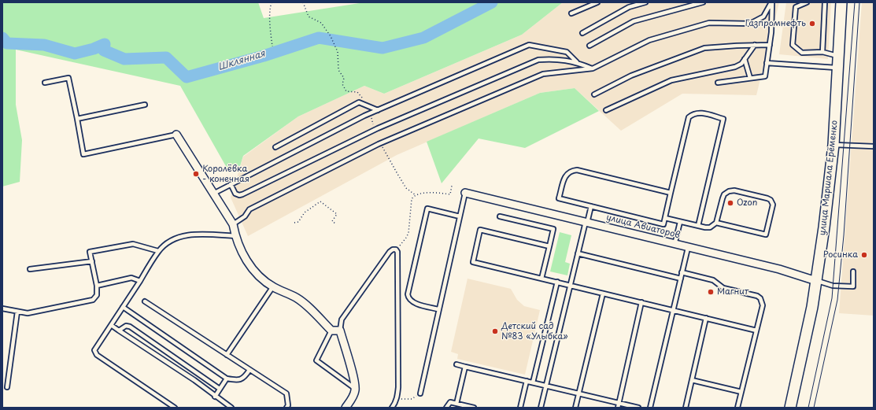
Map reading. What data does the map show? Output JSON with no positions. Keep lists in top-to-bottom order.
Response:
{
  "streets": {
    "main road": ["улица Маршала Ерёменко"],
    "street": ["улица Авиаторов"]
  },
  "crossings": [
    ["улица Маршала Ерёменко", "улица Авиаторов"]
  ],
  "water": ["Шклянная"],
  "places": [
    "Газпромнефть",
    "Королёвка - конечная",
    "Ozon",
    "Росинка",
    "Магнит",
    "Детский сад №83 «Улыбка»"
  ]
}
